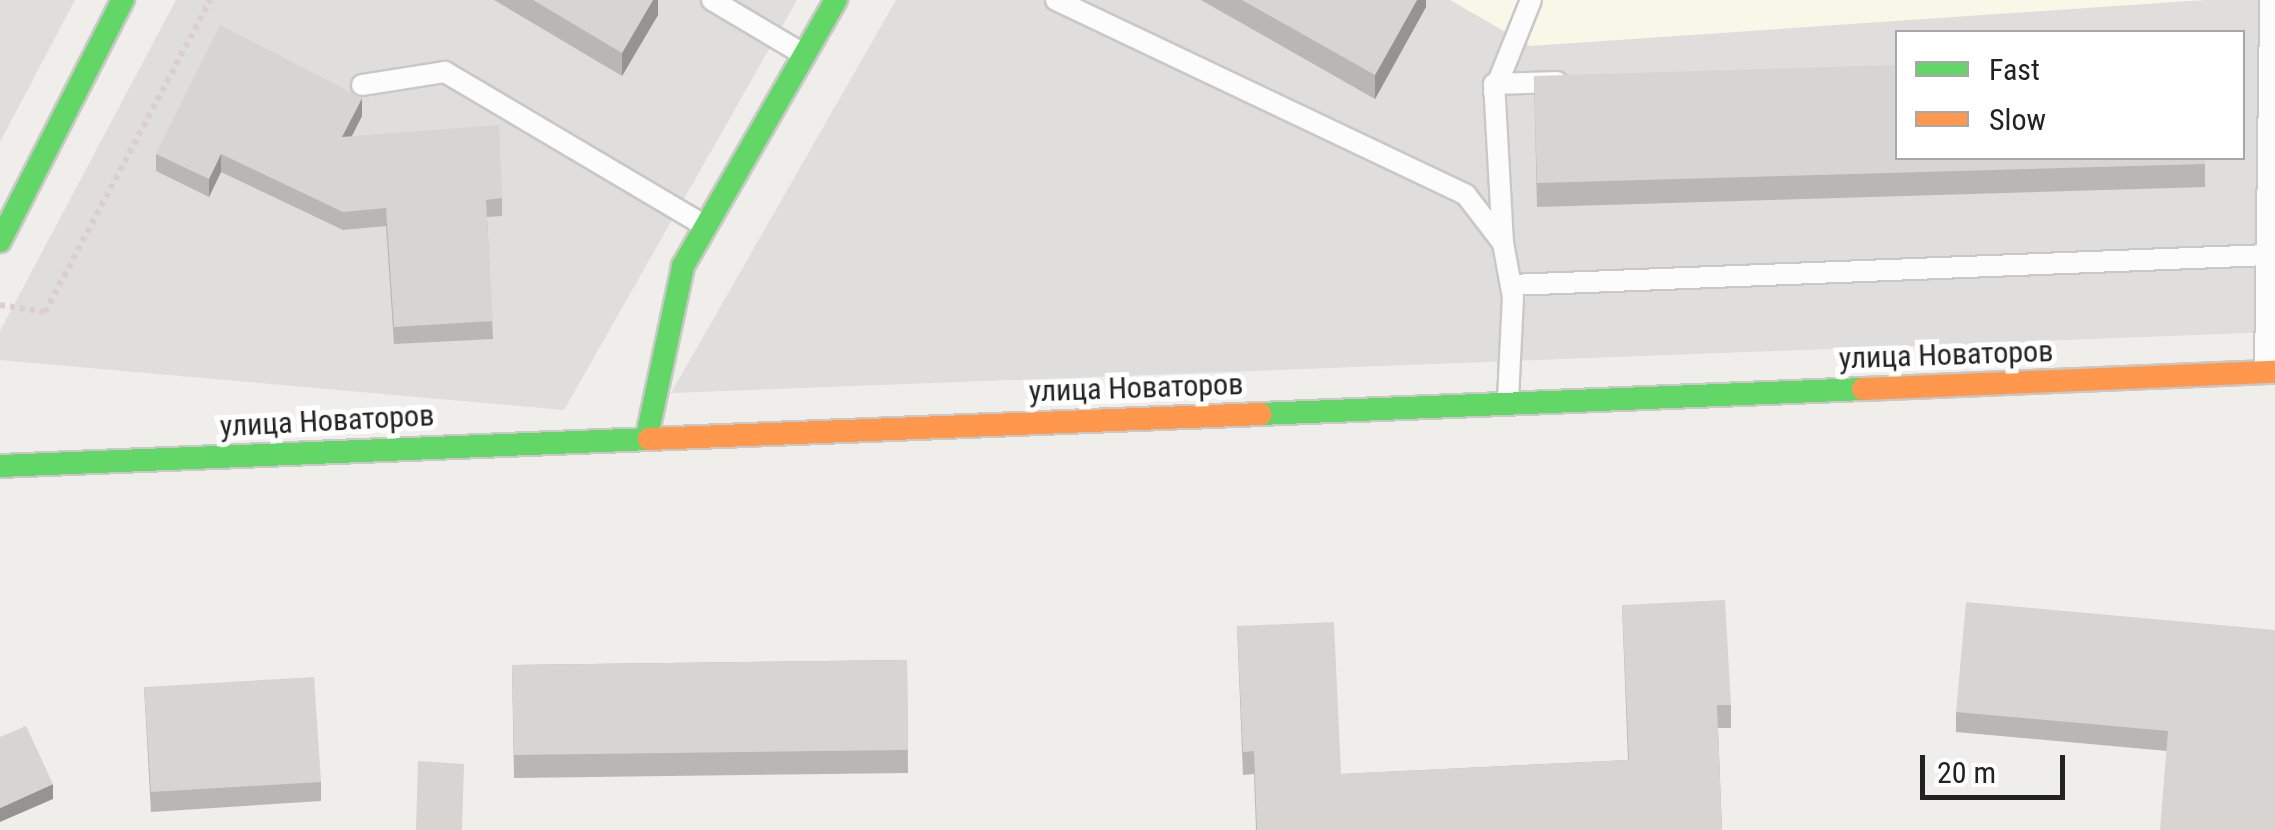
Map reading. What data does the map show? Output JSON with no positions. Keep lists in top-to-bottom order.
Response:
{
  "streets": {
    "main road": ["улица Новаторов"]
  },
  "legend": ["Fast", "Slow"],
  "scale_bar": "20 m"
}
